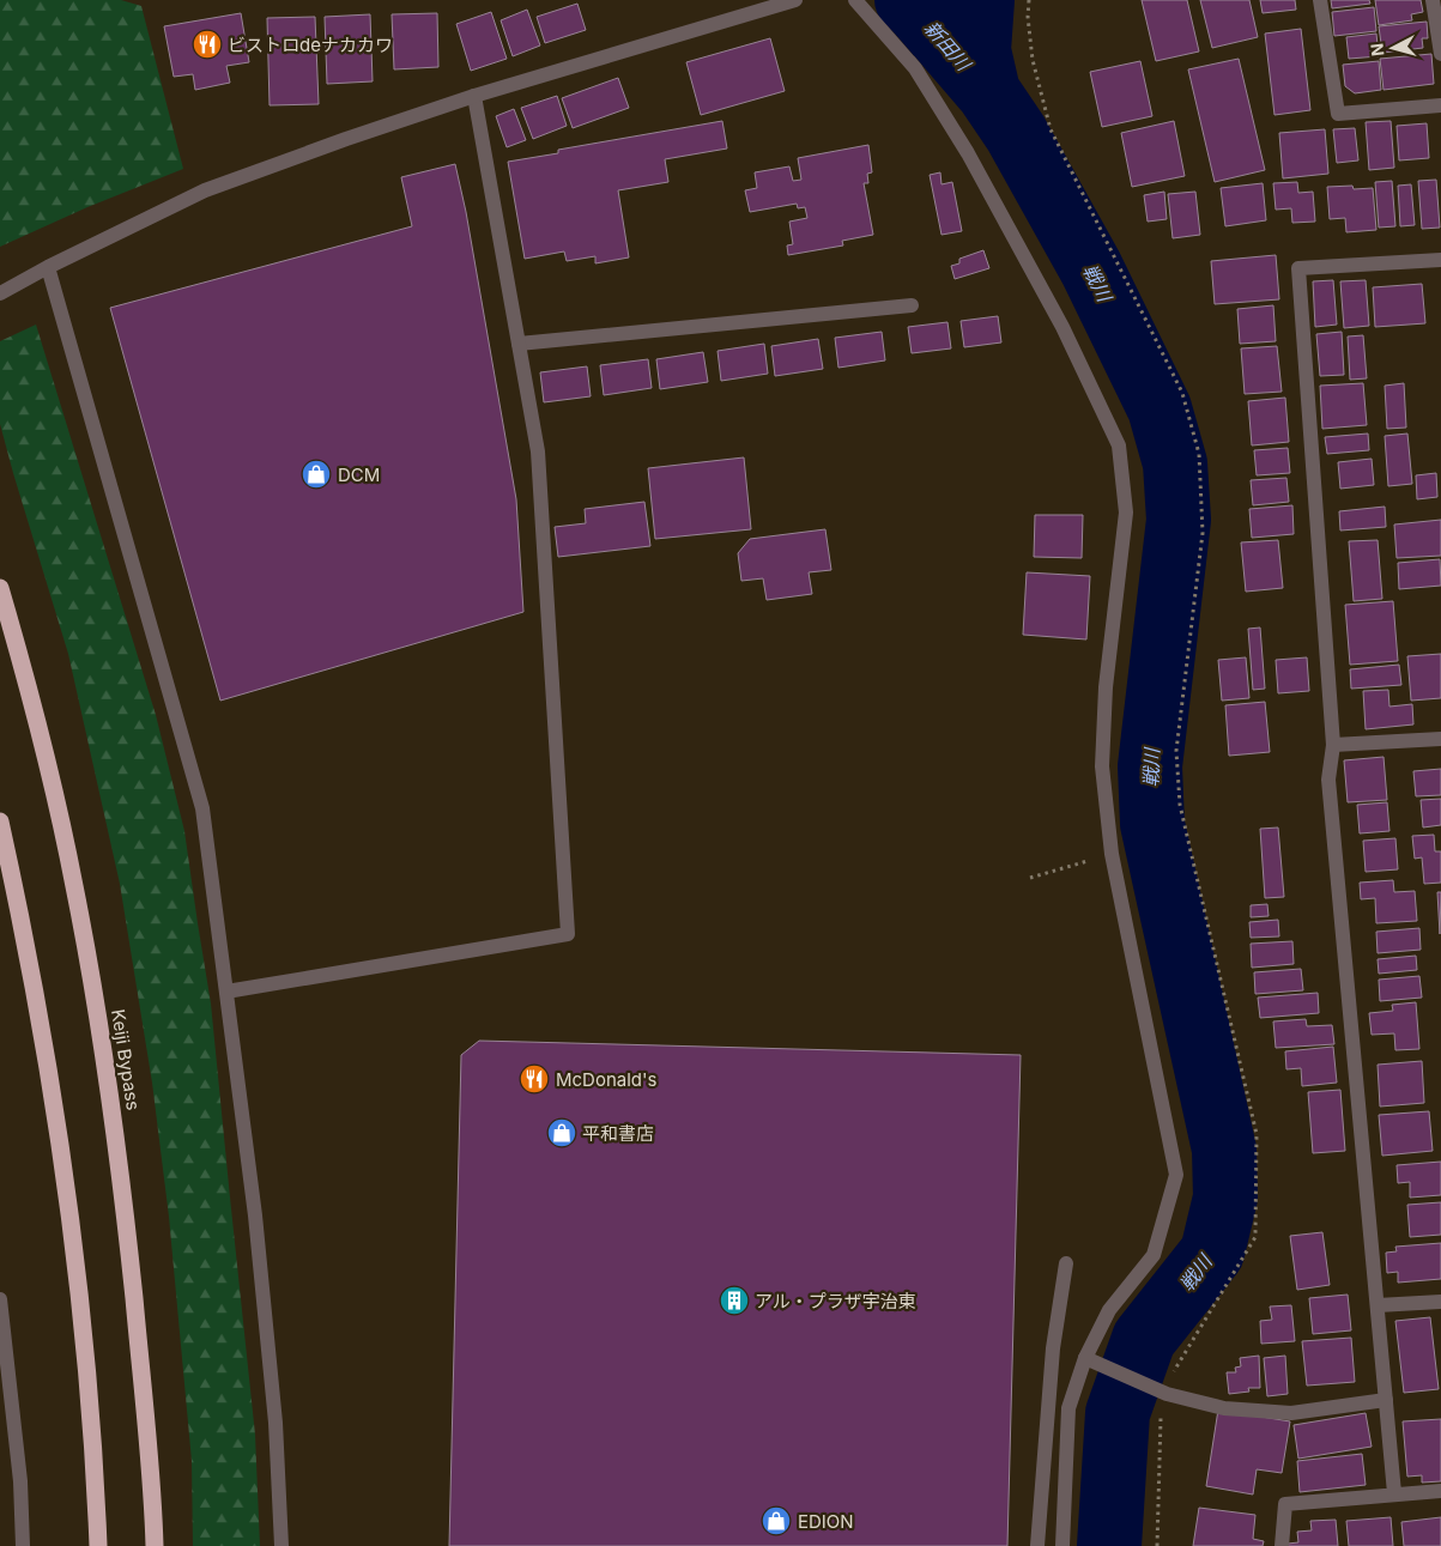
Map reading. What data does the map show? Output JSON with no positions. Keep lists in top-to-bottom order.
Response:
{
  "streets": {
    "highway": ["Keiji Bypass"]
  },
  "water": ["新田川", "戦川"],
  "places": {
    "restaurant": ["ビストロdeナカカワ", "McDonald's"],
    "shop": ["DCM", "平和書店", "EDION"],
    "building": ["アル・プラザ宇治東"]
  },
  "north": "left"
}
